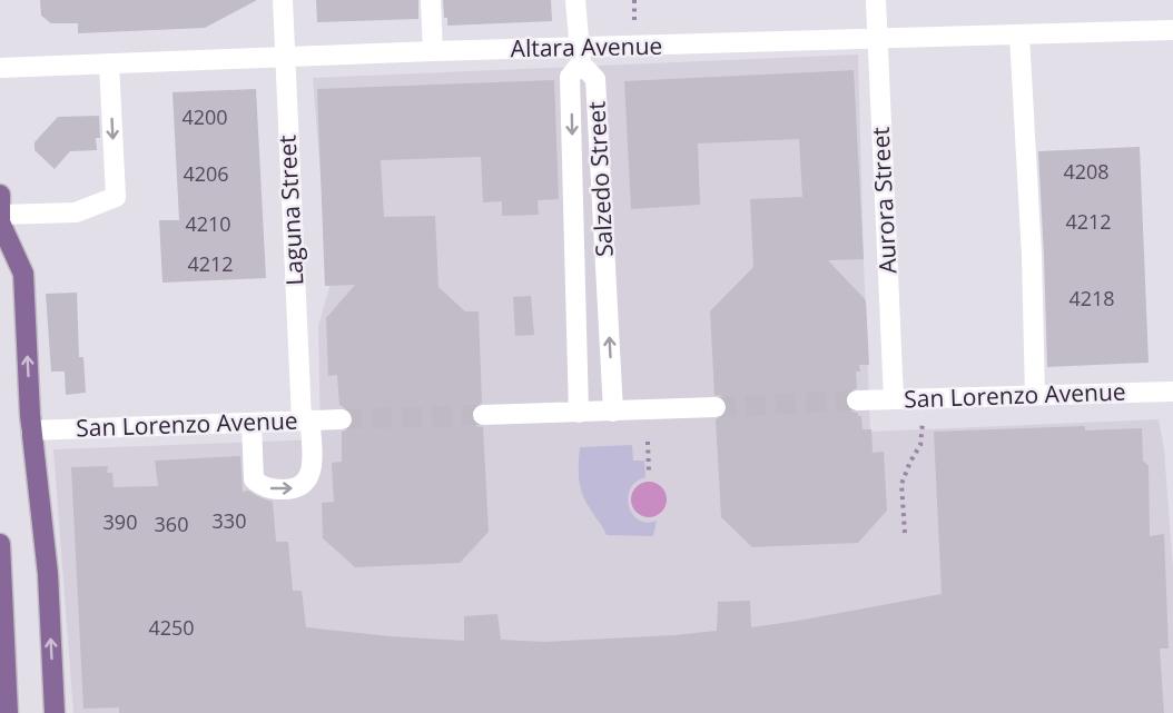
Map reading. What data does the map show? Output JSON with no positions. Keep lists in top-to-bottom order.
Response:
{
  "streets": {
    "street": [
      "Altara Avenue",
      "Salzedo Street",
      "Aurora Street",
      "Laguna Street",
      "San Lorenzo Avenue"
    ]
  },
  "crossings": [
    ["Altara Avenue", "Salzedo Street"],
    ["Altara Avenue", "Aurora Street"],
    ["Altara Avenue", "Laguna Street"],
    ["Aurora Street", "San Lorenzo Avenue"],
    ["Laguna Street", "San Lorenzo Avenue"]
  ],
  "house_numbers": [
    "4200",
    "4208",
    "4206",
    "4212",
    "4210",
    "4212",
    "4218",
    "330",
    "390",
    "360",
    "4250"
  ]
}
